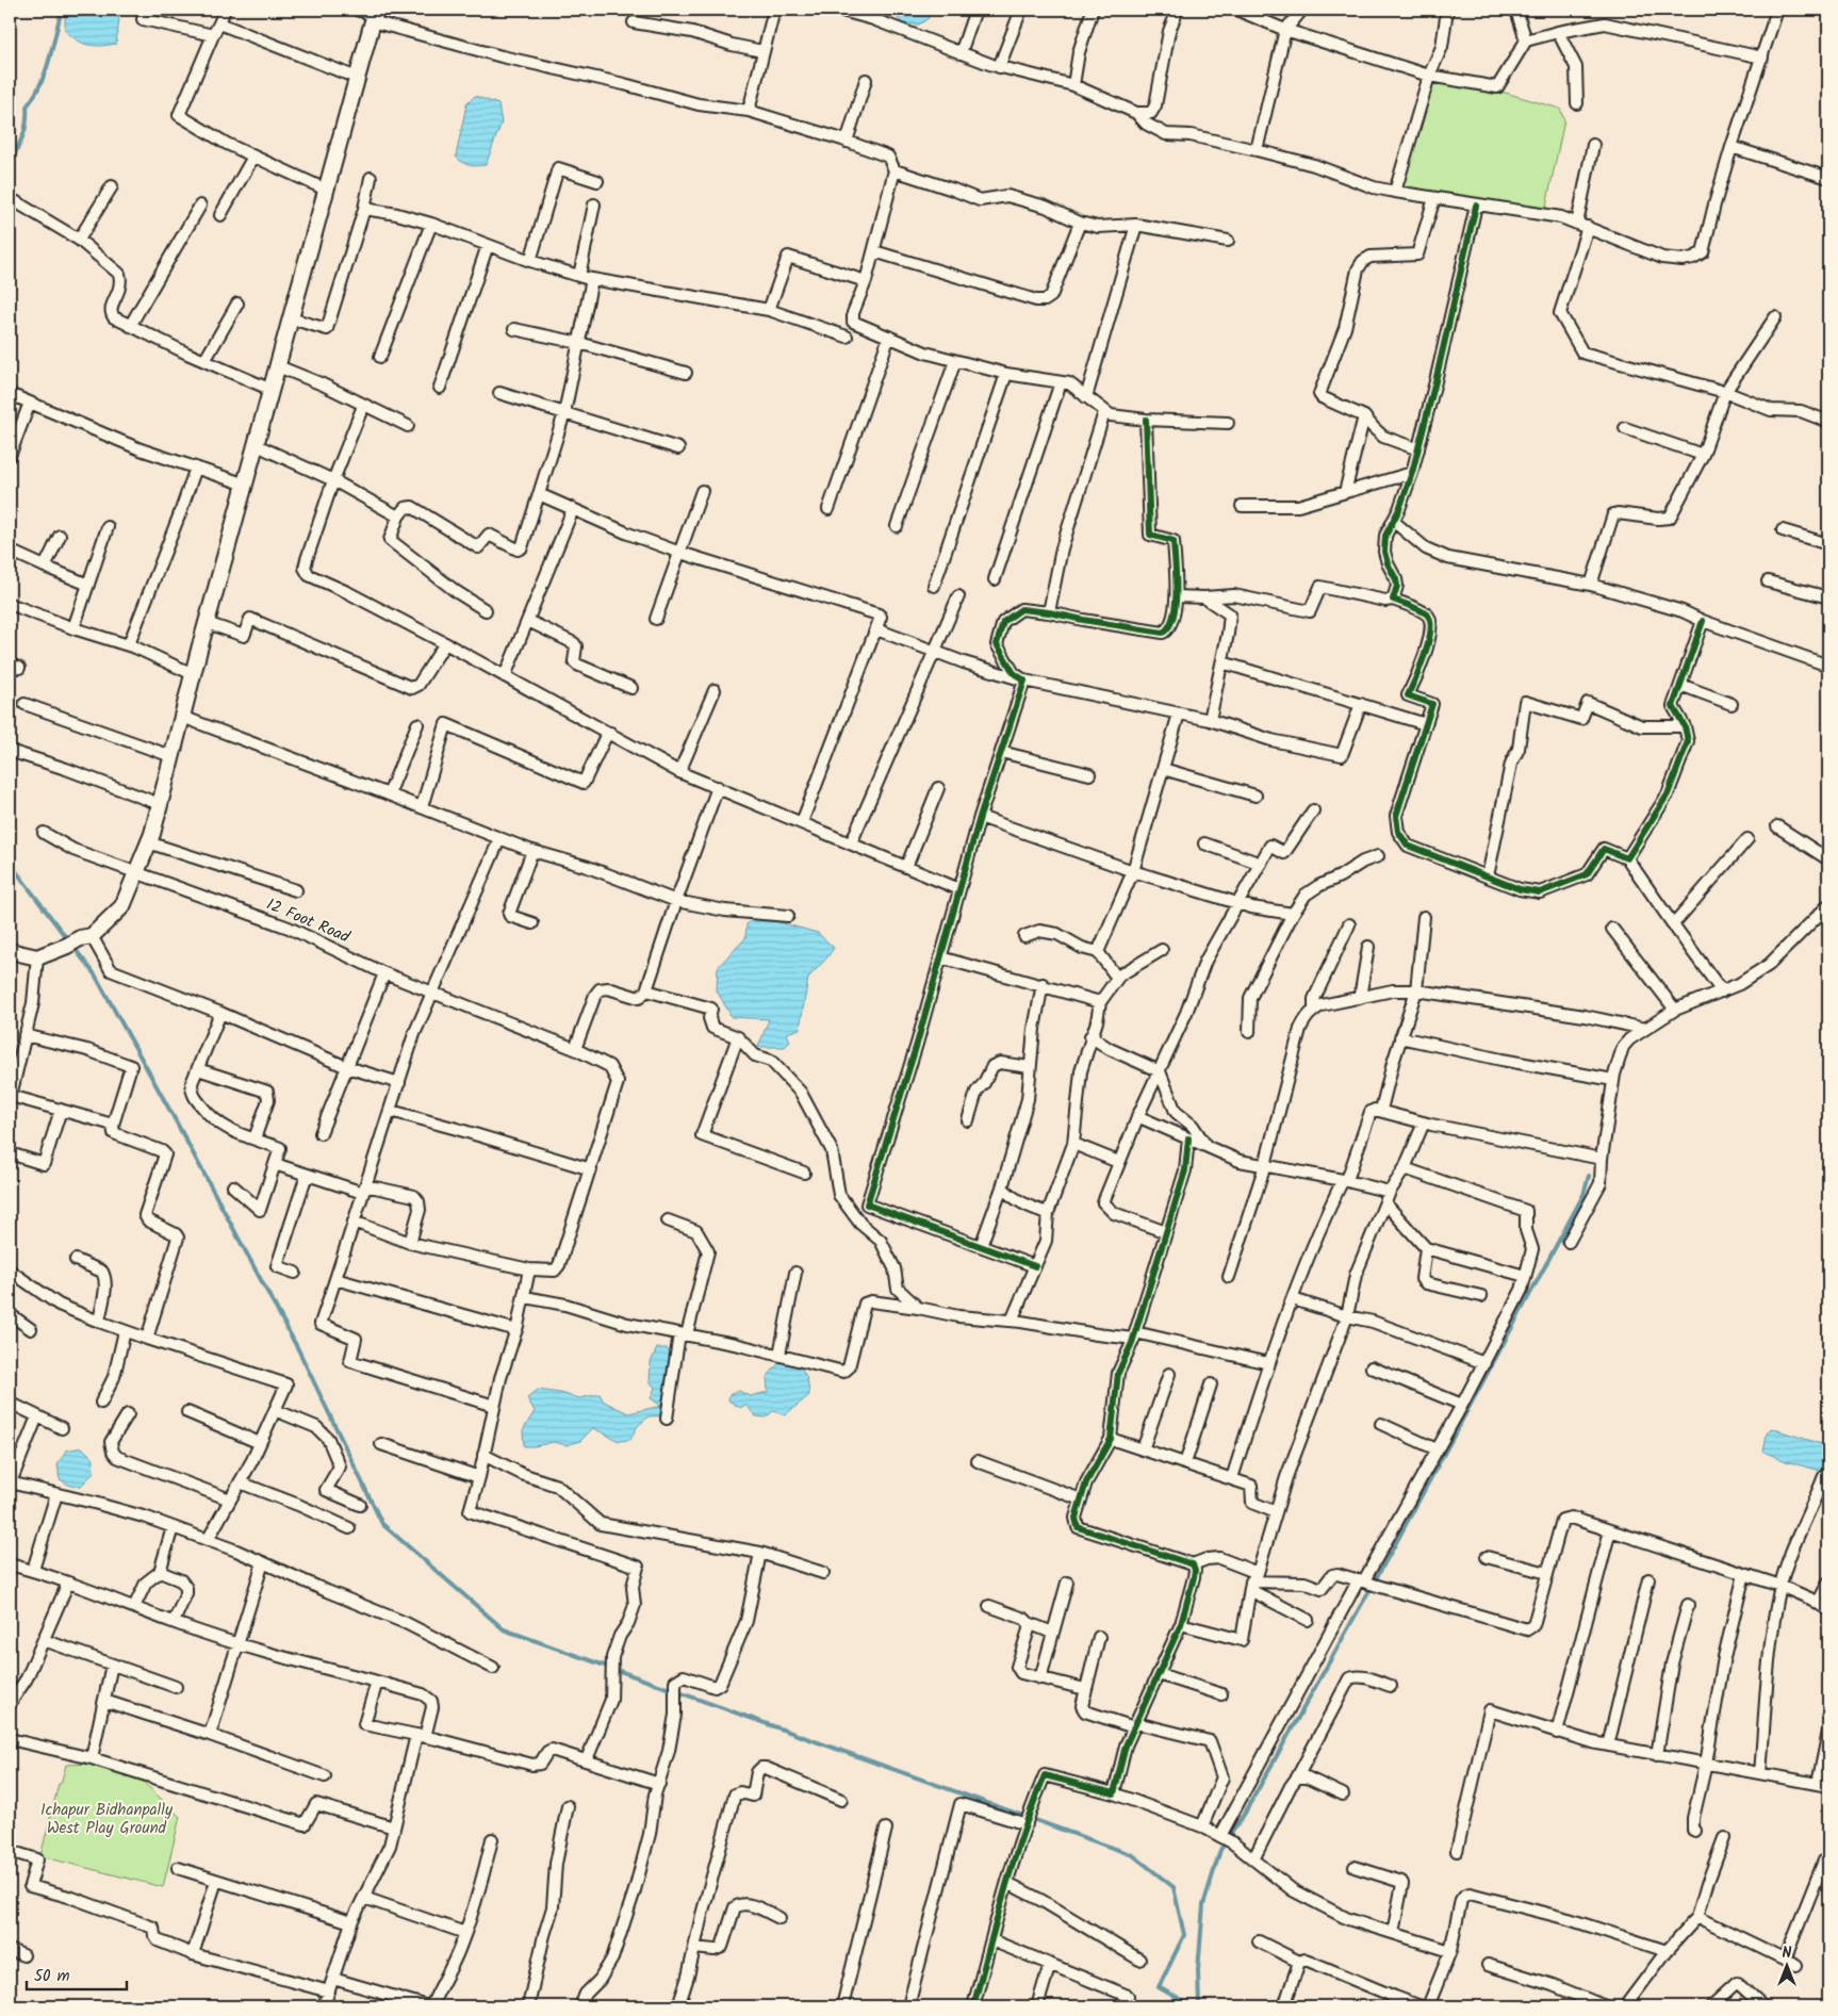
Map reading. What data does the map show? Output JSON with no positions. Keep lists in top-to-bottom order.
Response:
{
  "streets": {
    "street": ["12 Foot Road"]
  },
  "parks": ["Ichapur Bidhanpally West Play Ground"],
  "scale_bar": "50 m",
  "north": "top"
}
